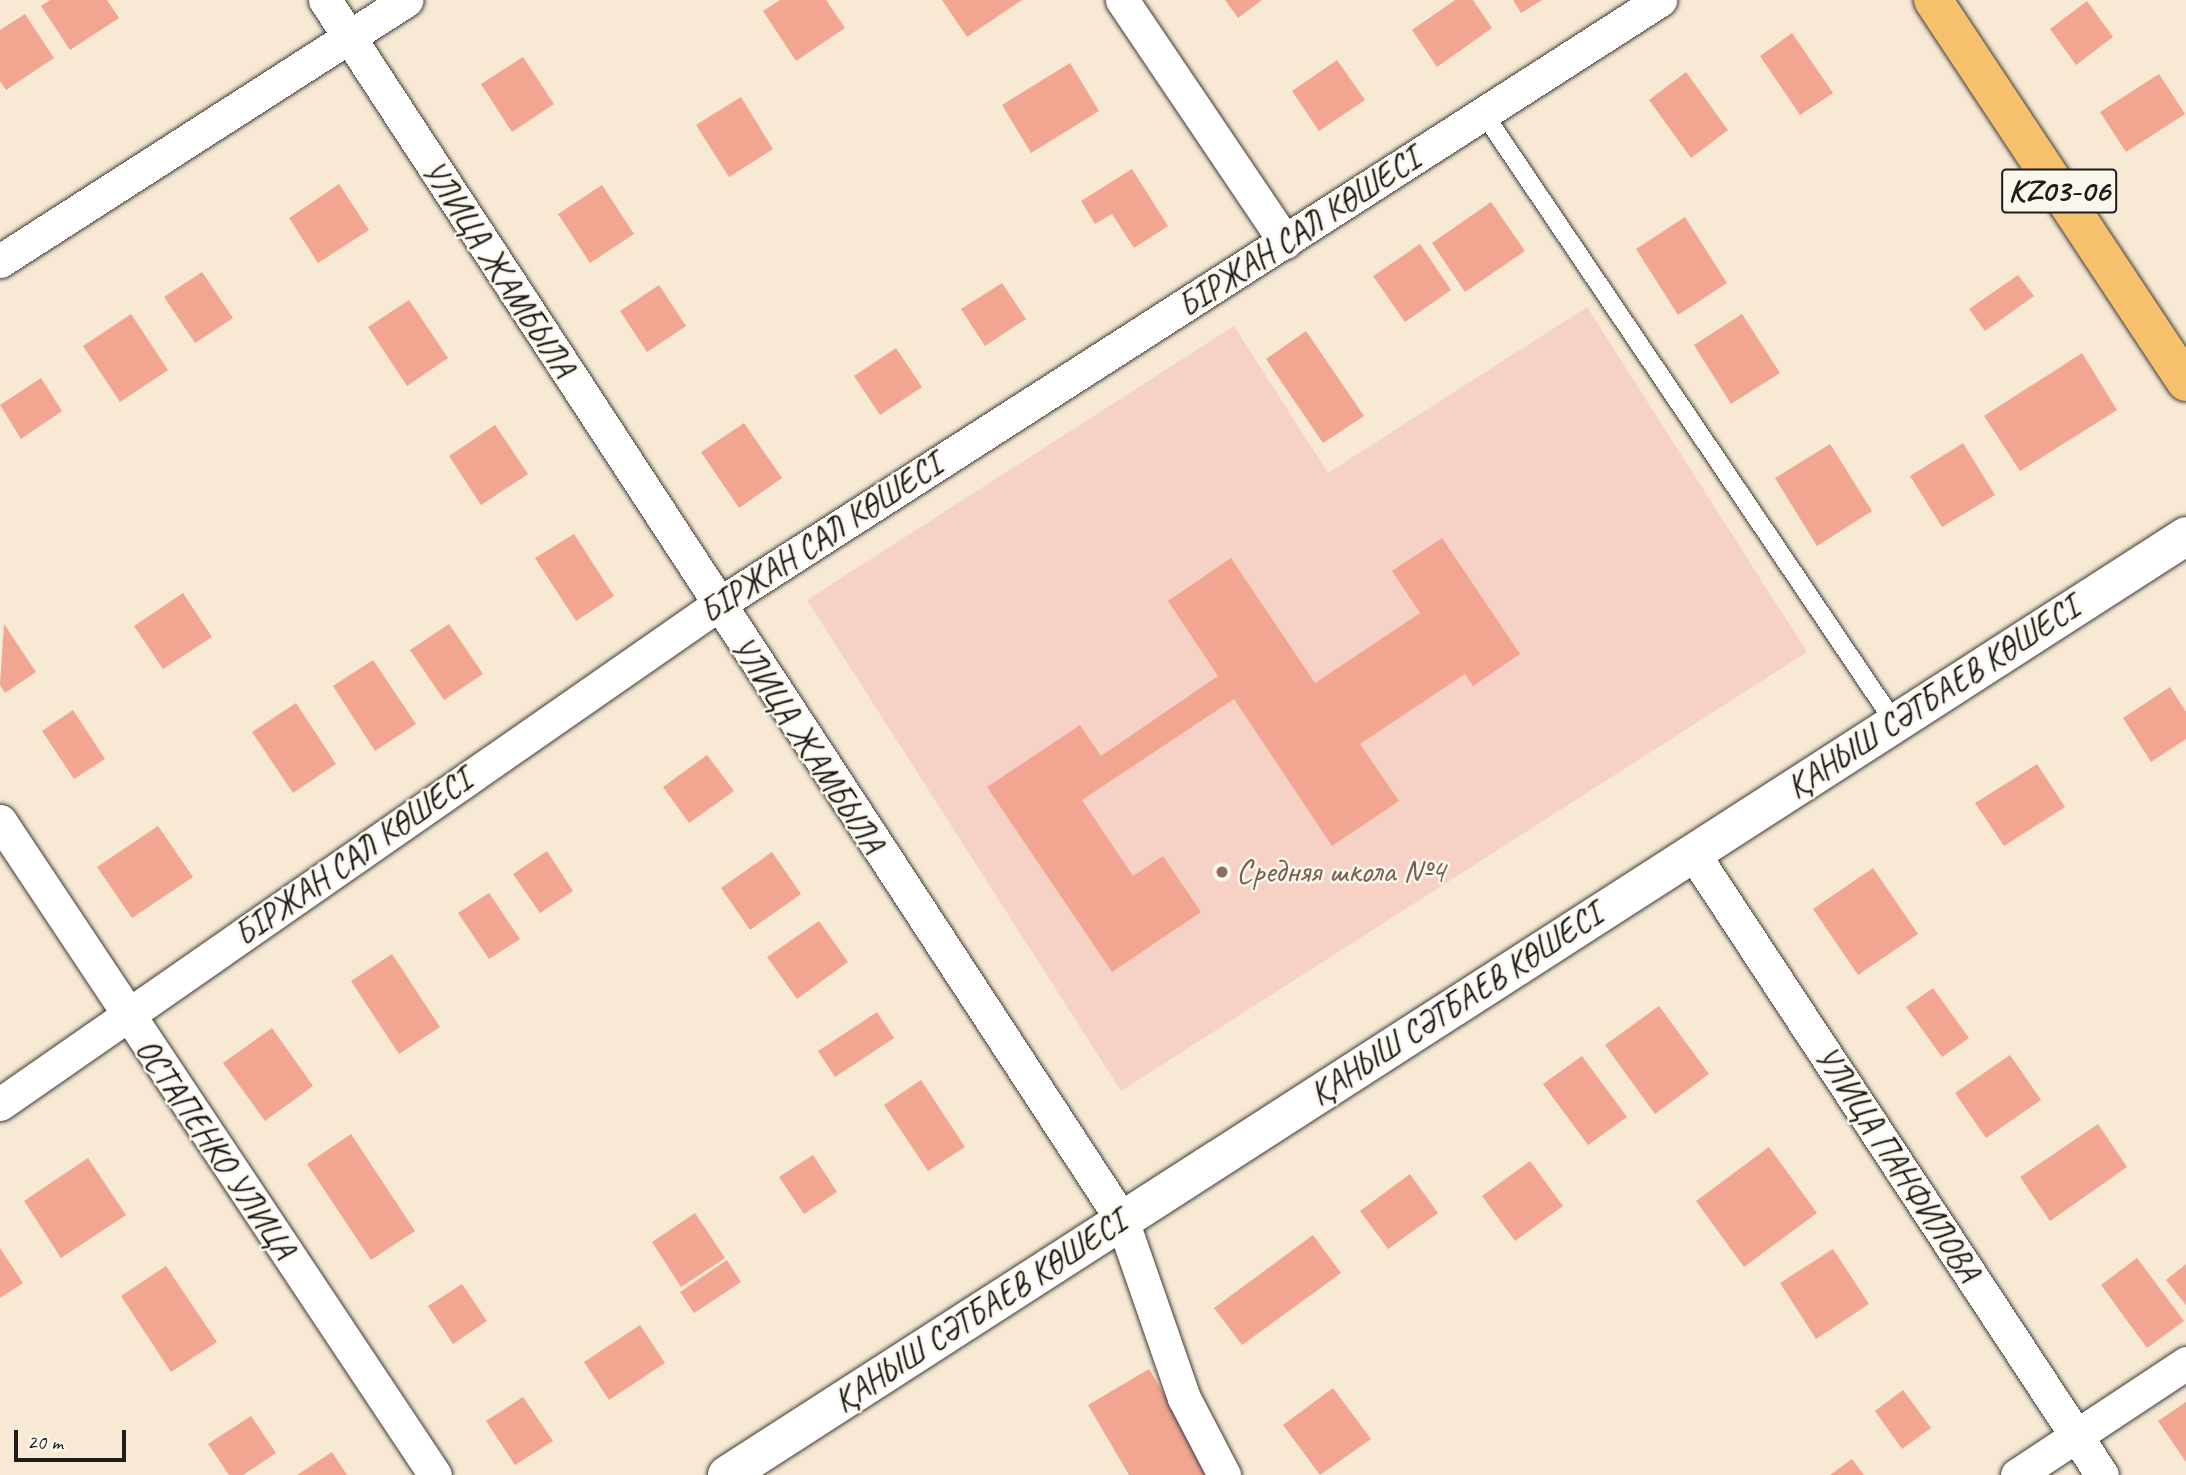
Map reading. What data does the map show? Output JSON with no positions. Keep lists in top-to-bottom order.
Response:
{
  "streets": {
    "main road": ["KZ03-06"],
    "street": [
      "БІРЖАН САЛ КӨШЕСІ",
      "УЛИЦА ЖАМБЫЛА",
      "ҚАНЫШ СӘТБАЕВ КӨШЕСІ",
      "ОСТАПЕНКО УЛИЦА",
      "УЛИЦА ПАНФИЛОВА"
    ]
  },
  "crossings": [
    ["БІРЖАН САЛ КӨШЕСІ", "УЛИЦА ЖАМБЫЛА"],
    ["БІРЖАН САЛ КӨШЕСІ", "ОСТАПЕНКО УЛИЦА"],
    ["УЛИЦА ЖАМБЫЛА", "ҚАНЫШ СӘТБАЕВ КӨШЕСІ"],
    ["ҚАНЫШ СӘТБАЕВ КӨШЕСІ", "УЛИЦА ПАНФИЛОВА"]
  ],
  "places": ["Средняя школа №4"],
  "scale_bar": "20 m"
}
